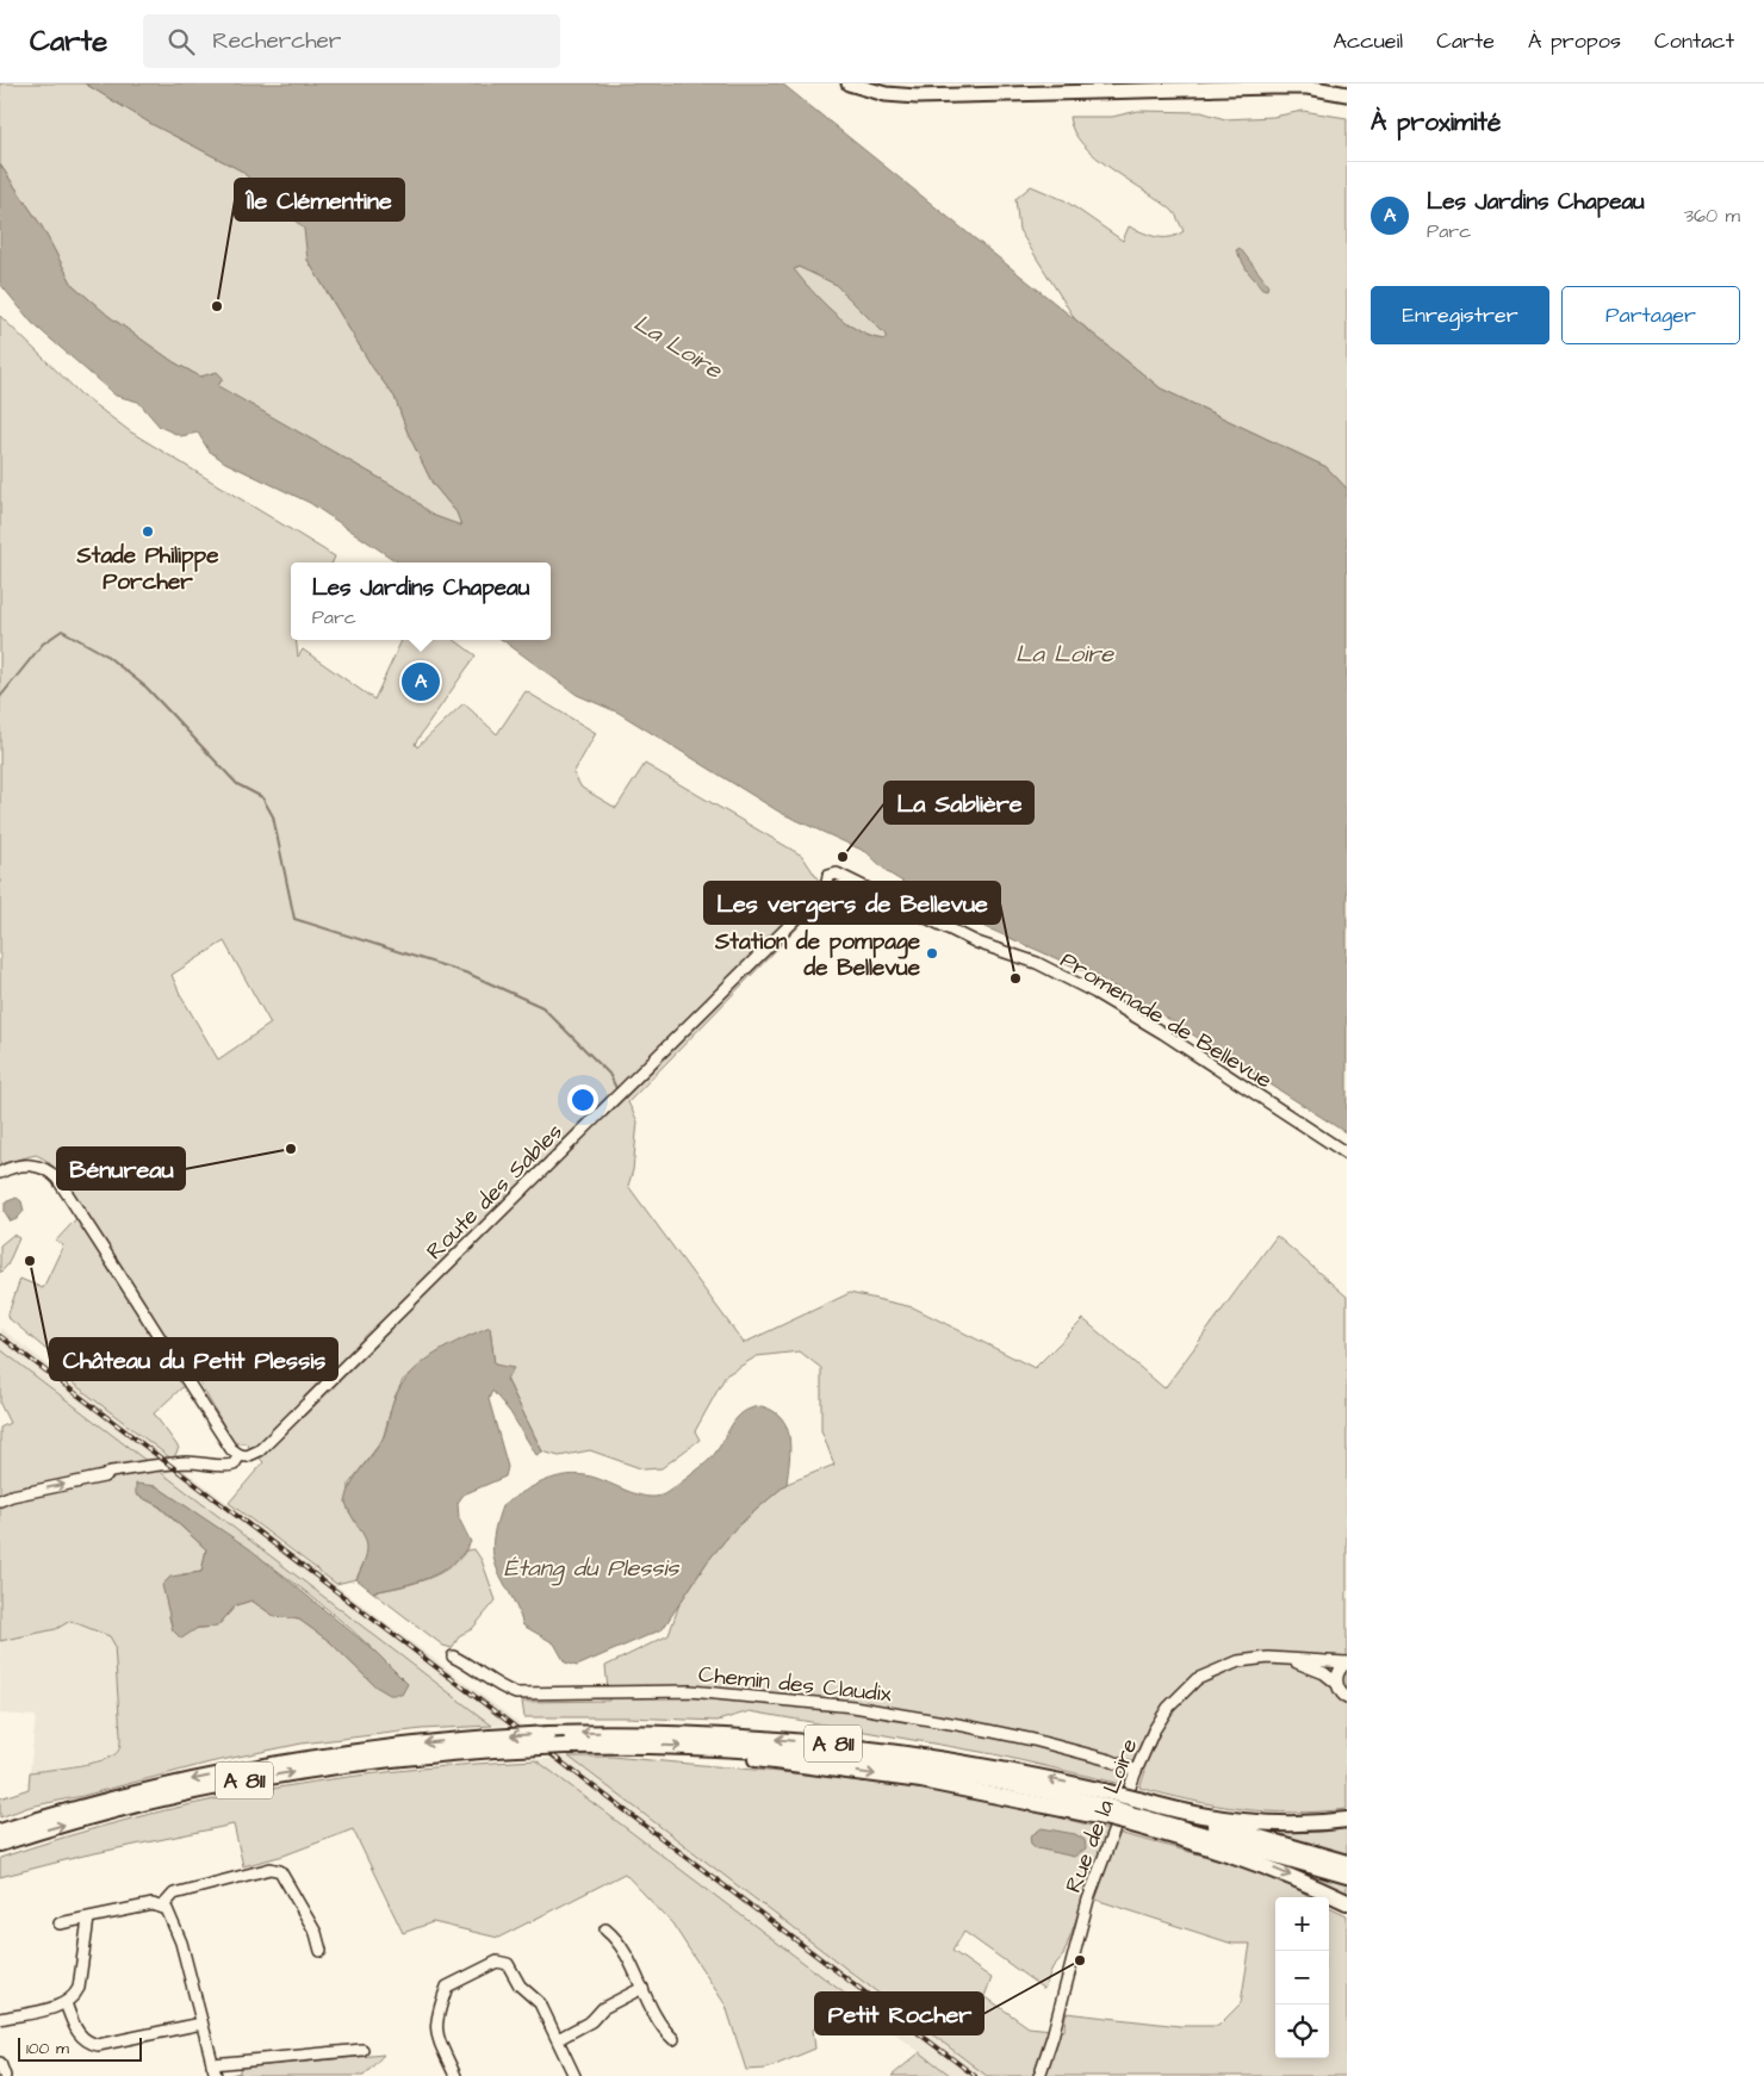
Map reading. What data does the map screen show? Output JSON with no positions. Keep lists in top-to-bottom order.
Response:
{
  "streets": {
    "highway": ["A 811"],
    "street": [
      "Promenade de Bellevue",
      "Route des Sables",
      "Chemin des Claudix",
      "Rue de la Loire"
    ]
  },
  "crossings": [
    ["Promenade de Bellevue", "Route des Sables"],
    ["Chemin des Claudix", "Rue de la Loire"]
  ],
  "water": ["La Loire", "Étang du Plessis"],
  "places": [
    "Île Clémentine",
    "Stade Philippe Porcher",
    "La Sablière",
    "Station de pompage de Bellevue",
    "Les vergers de Bellevue",
    "Bénureau",
    "Château du Petit Plessis",
    "Petit Rocher"
  ],
  "scale_bar": "100 m",
  "page": {
    "header": "Carte",
    "search": "Rechercher",
    "nav": [
      "Accueil",
      "Carte",
      "À propos",
      "Contact"
    ],
    "heading": "À proximité",
    "list": [
      {
        "mark": "A",
        "name": "Les Jardins Chapeau",
        "note": "Parc",
        "value": "360 m"
      }
    ],
    "buttons": ["Enregistrer", "Partager"],
    "popup": ["Les Jardins Chapeau", "Parc"],
    "pins": "A",
    "map_buttons": ["+", "−"],
    "scale": "100 m"
  }
}
